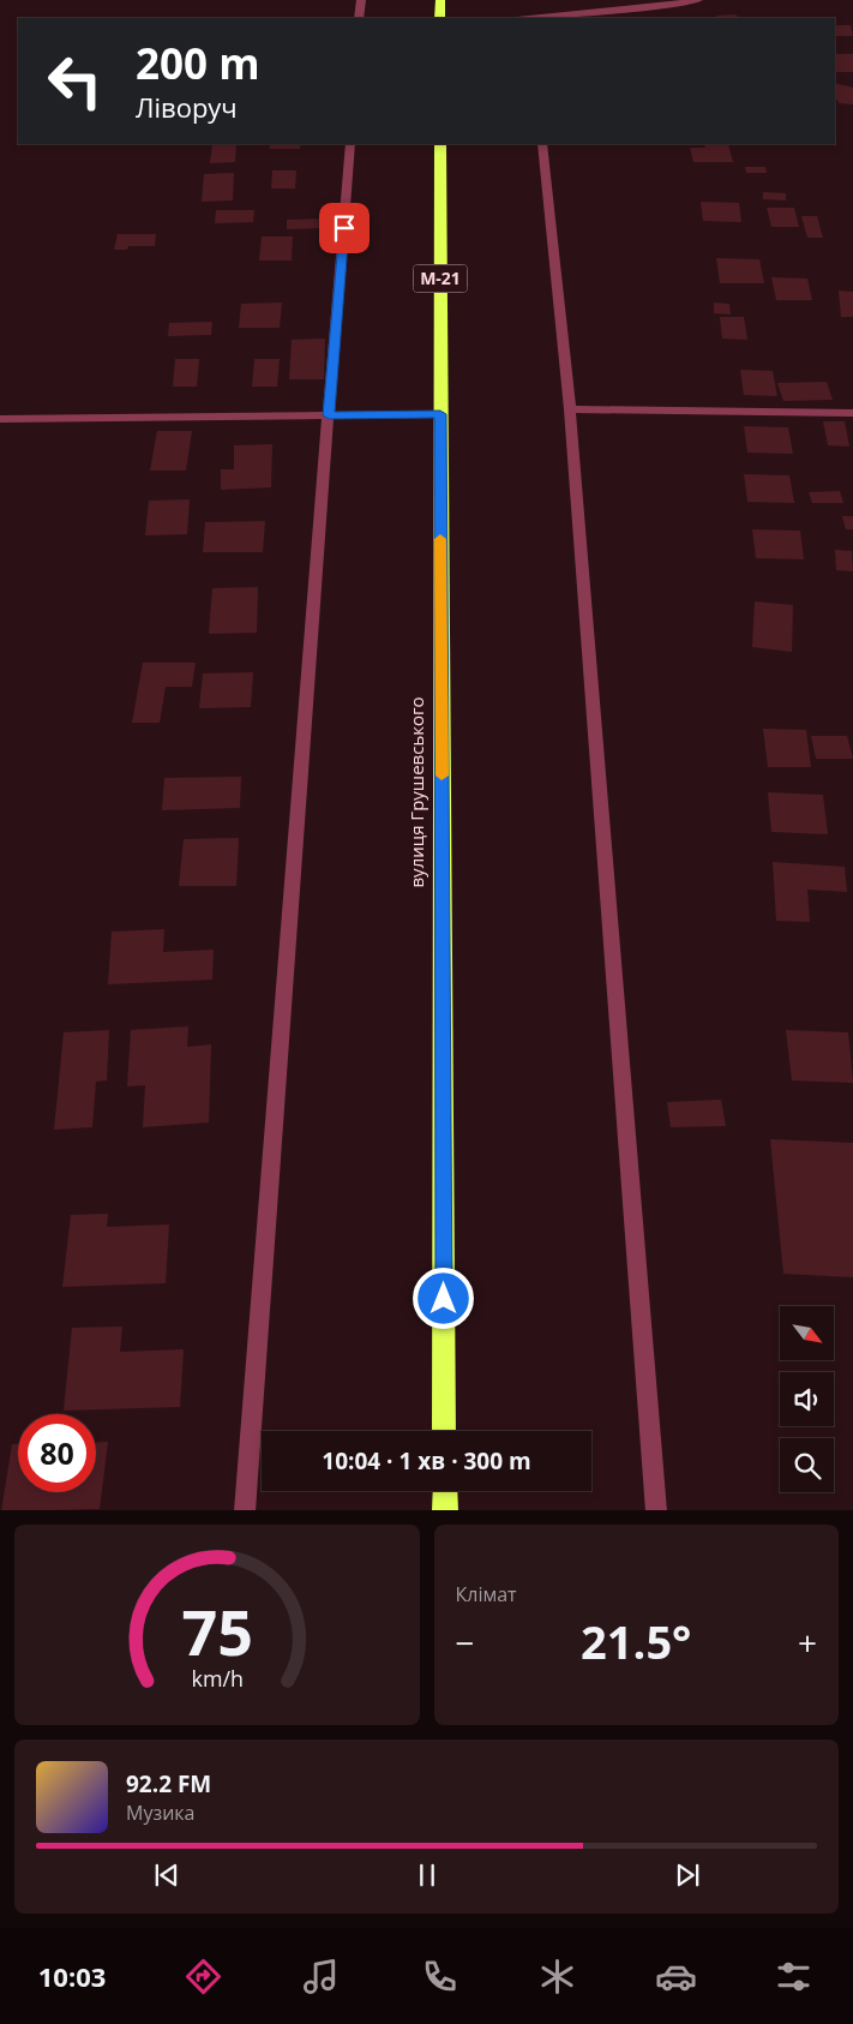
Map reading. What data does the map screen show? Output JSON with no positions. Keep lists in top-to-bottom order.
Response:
{
  "streets": {
    "highway": ["М-21", "вулиця Грушевського"]
  },
  "north": "bottom right",
  "page": {
    "turn": ["200 m", "Ліворуч"],
    "limit": "80",
    "trip": "10:04 · 1 хв · 300 m",
    "tile": "Клімат",
    "heat": ["−", "21.5°", "+"],
    "song": ["92.2 FM", "Музика"],
    "tabs": "10:03",
    "gauge": ["75", "km/h"]
  }
}
